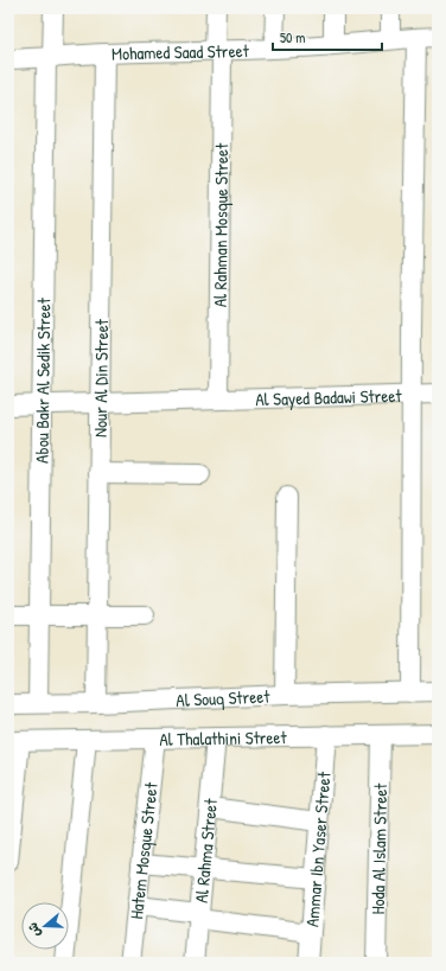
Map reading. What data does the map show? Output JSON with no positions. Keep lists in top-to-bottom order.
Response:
{
  "streets": {
    "street": [
      "Mohamed Saad Street",
      "Al Rahman Mosque Street",
      "Nour Al Din Street",
      "Abou Bakr Al Sedik Street",
      "Al Sayed Badawi Street",
      "Al Souq Street",
      "Al Thalathini Street",
      "Ammar Ibn Yaser Street",
      "Hoda Al Islam Street",
      "Al Rahma Street",
      "Hatem Mosque Street"
    ]
  },
  "crossings": [
    ["Mohamed Saad Street", "Al Rahman Mosque Street"],
    ["Mohamed Saad Street", "Nour Al Din Street"],
    ["Mohamed Saad Street", "Abou Bakr Al Sedik Street"],
    ["Al Rahman Mosque Street", "Al Sayed Badawi Street"],
    ["Nour Al Din Street", "Al Sayed Badawi Street"],
    ["Nour Al Din Street", "Al Souq Street"],
    ["Abou Bakr Al Sedik Street", "Al Sayed Badawi Street"],
    ["Abou Bakr Al Sedik Street", "Al Souq Street"],
    ["Al Thalathini Street", "Ammar Ibn Yaser Street"],
    ["Al Thalathini Street", "Hoda Al Islam Street"],
    ["Al Thalathini Street", "Al Rahma Street"],
    ["Al Thalathini Street", "Hatem Mosque Street"]
  ],
  "scale_bar": "50 m",
  "north": "left"
}
